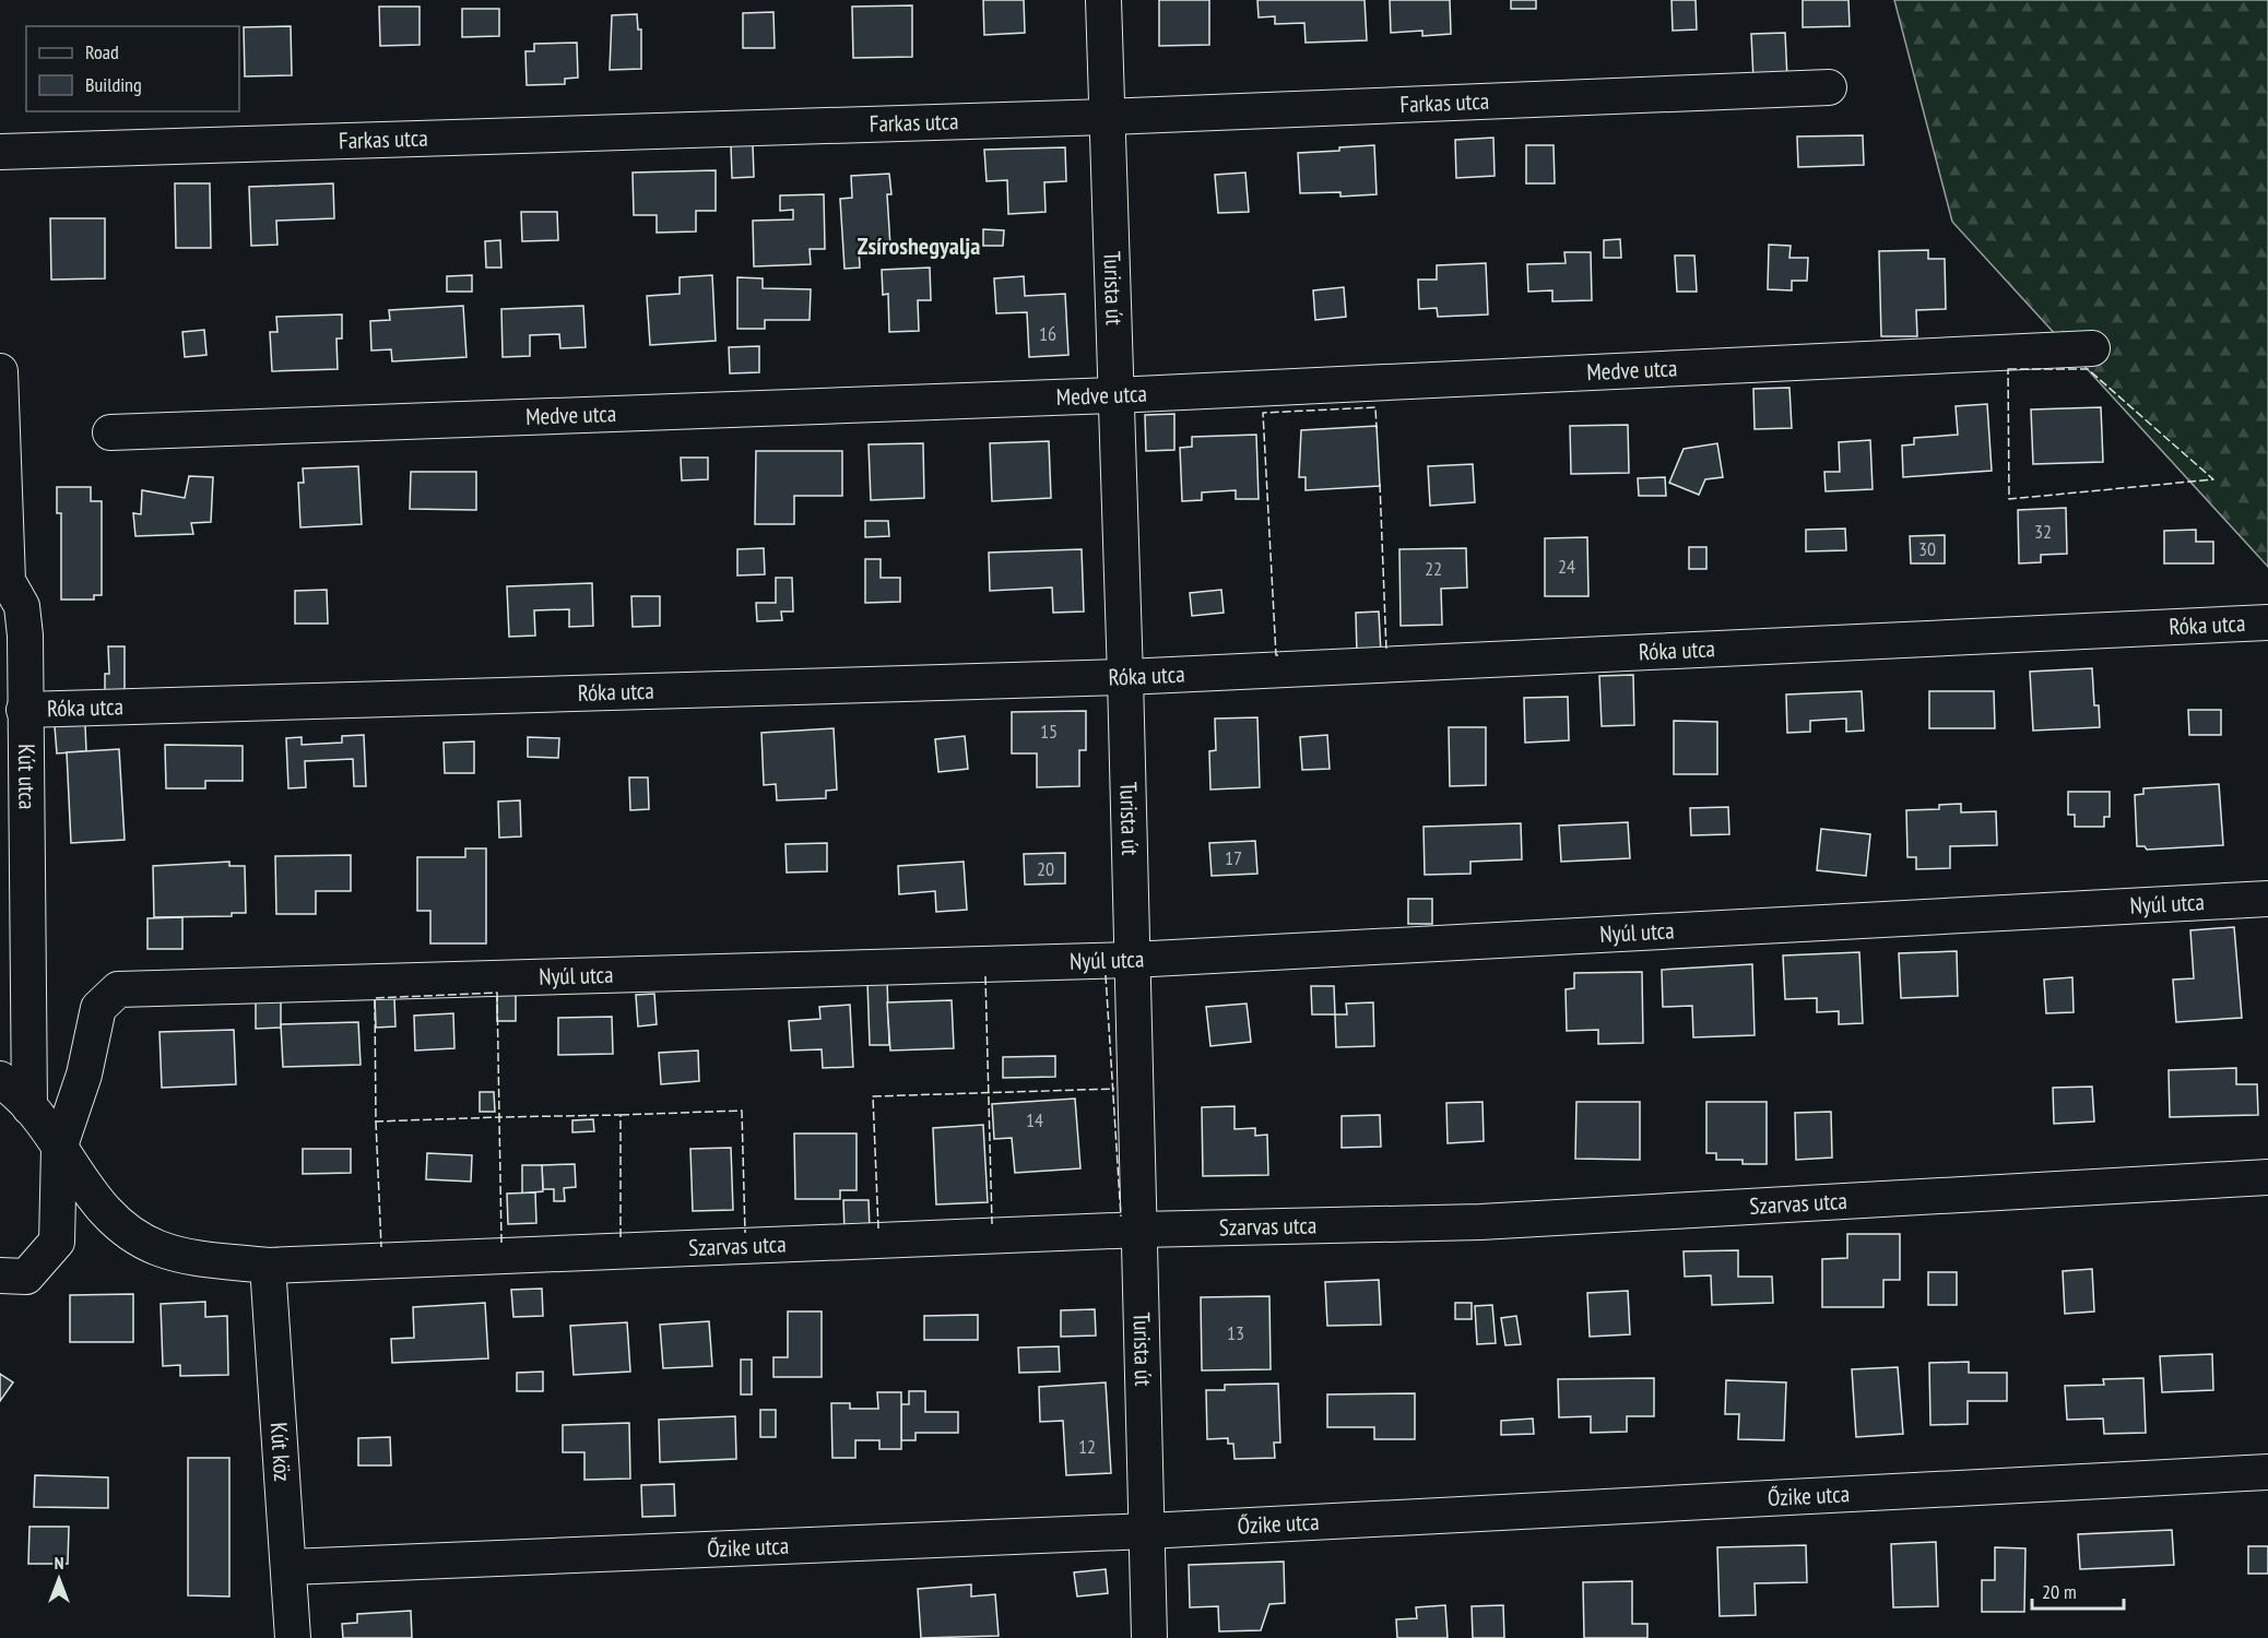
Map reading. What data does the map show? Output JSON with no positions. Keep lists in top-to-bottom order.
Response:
{
  "streets": {
    "street": [
      "Farkas utca",
      "Turista út",
      "Medve utca",
      "Róka utca",
      "Kút utca",
      "Nyúl utca",
      "Szarvas utca",
      "Kút köz",
      "Őzike utca"
    ]
  },
  "crossings": [
    ["Farkas utca", "Turista út"],
    ["Turista út", "Medve utca"],
    ["Turista út", "Róka utca"],
    ["Turista út", "Nyúl utca"],
    ["Turista út", "Szarvas utca"],
    ["Turista út", "Őzike utca"],
    ["Róka utca", "Kút utca"],
    ["Kút utca", "Szarvas utca"],
    ["Nyúl utca", "Szarvas utca"],
    ["Szarvas utca", "Kút köz"],
    ["Kút köz", "Őzike utca"]
  ],
  "districts": ["Zsíroshegyalja"],
  "house_numbers": [
    "16",
    "32",
    "30",
    "24",
    "22",
    "15",
    "17",
    "20",
    "14",
    "13",
    "12"
  ],
  "legend": ["Road", "Building"],
  "scale_bar": "20 m",
  "north": "top"
}
